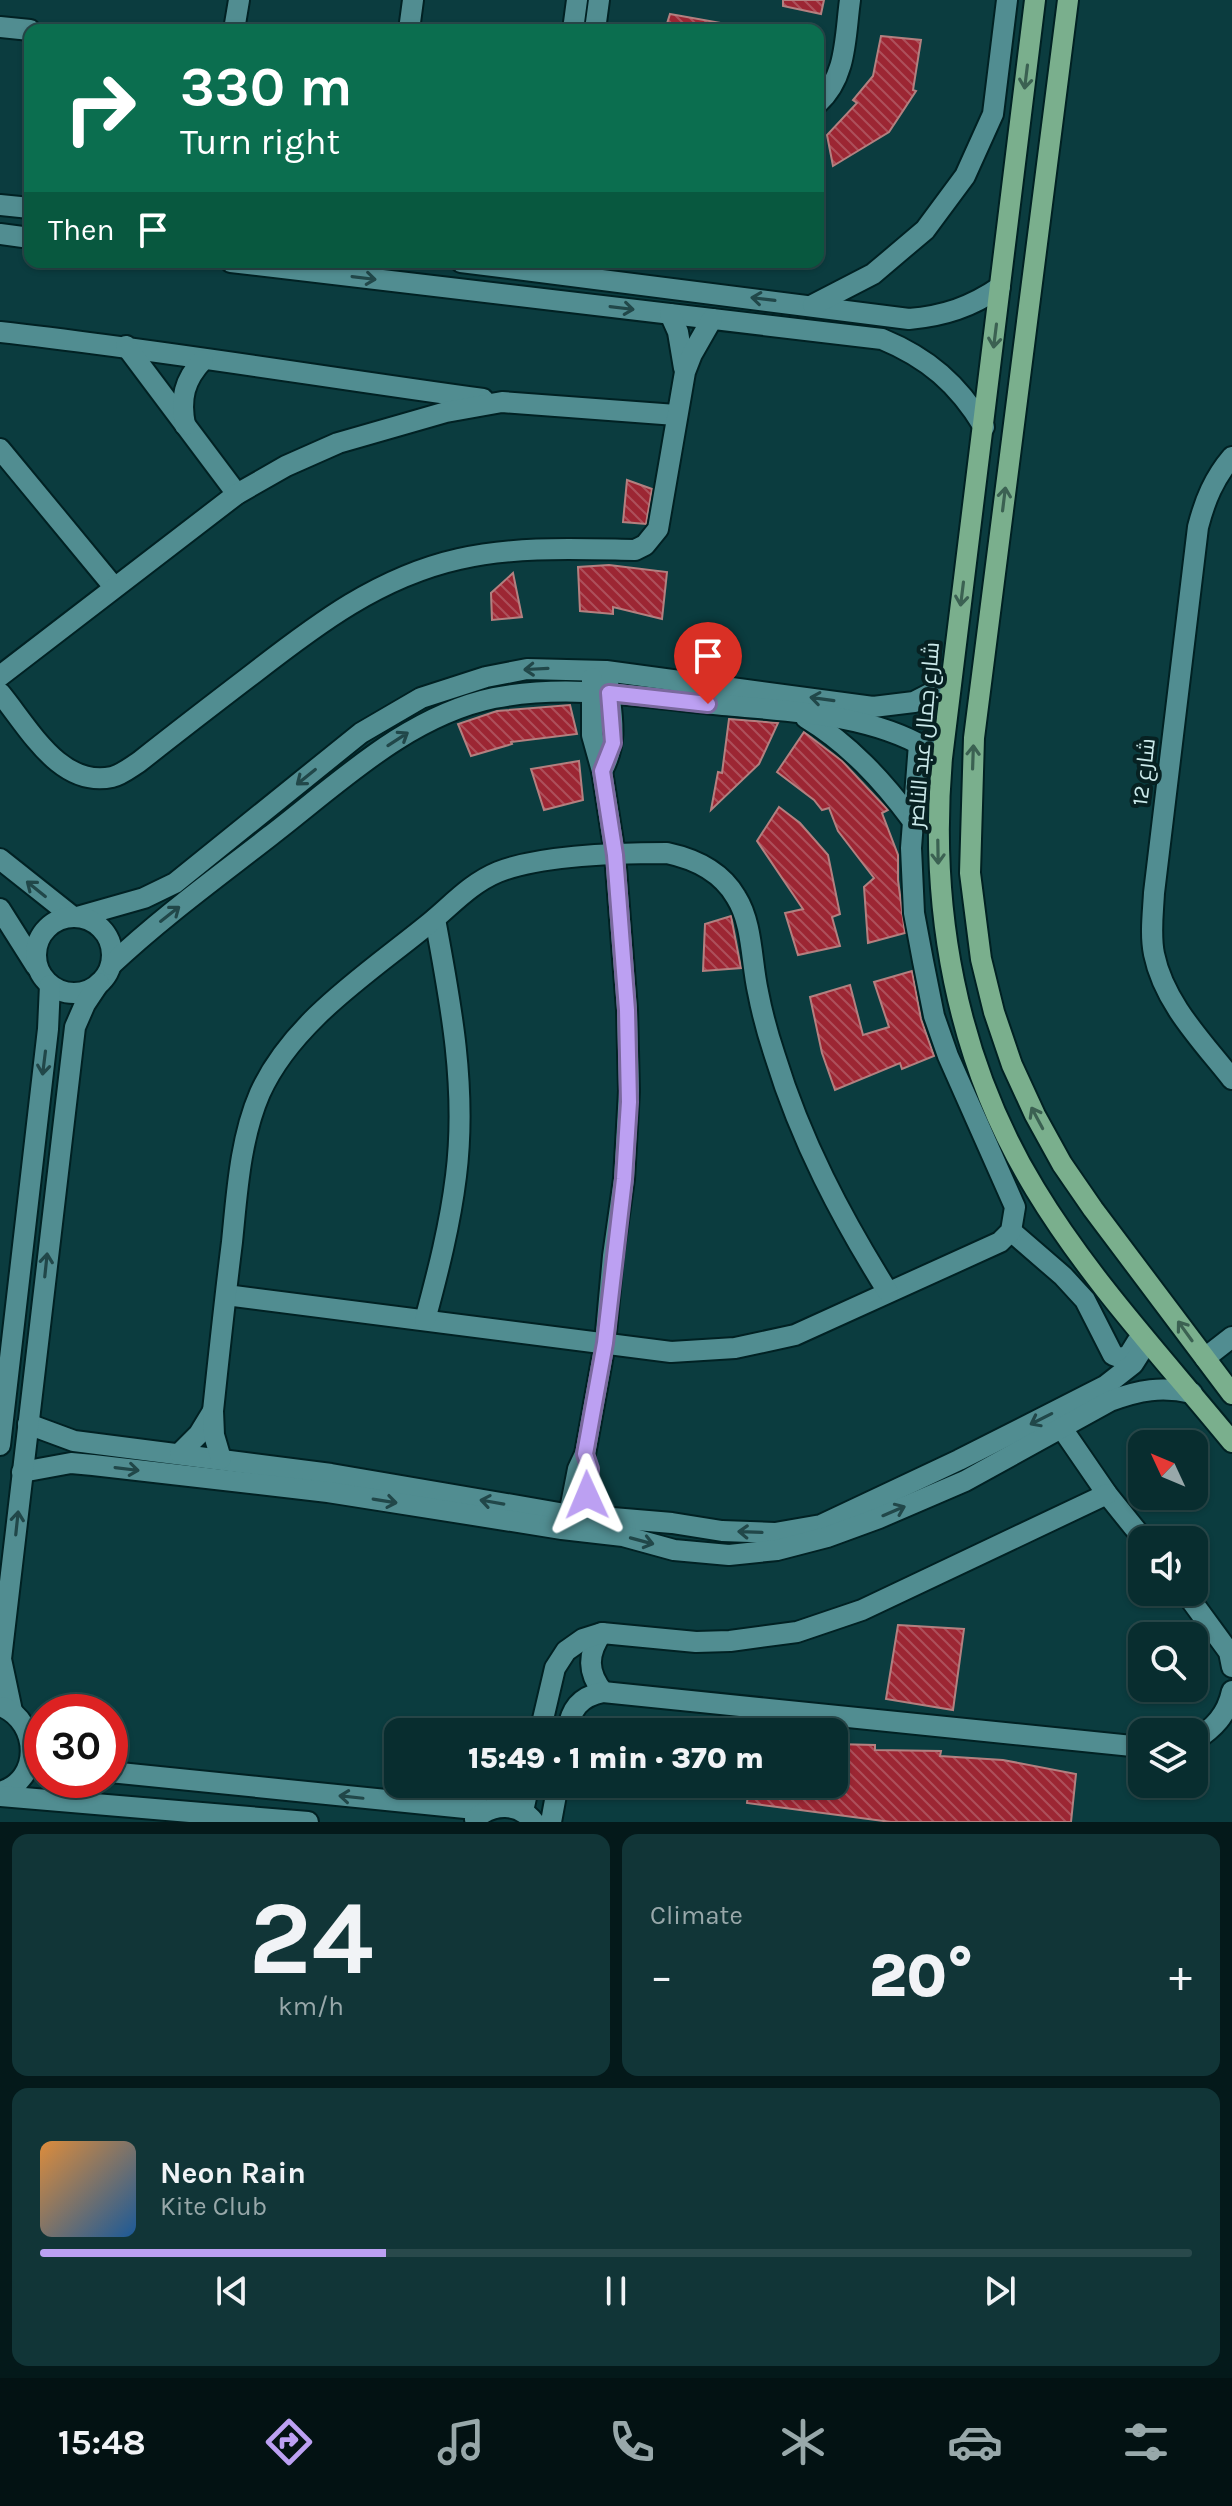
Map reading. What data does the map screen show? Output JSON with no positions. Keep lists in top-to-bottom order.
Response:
{
  "streets": {
    "main road": ["شارع جمال عبد الناصر"],
    "street": ["شارع 12"]
  },
  "north": "top left",
  "page": {
    "turn": ["330 m", "Turn right"],
    "then": "Then",
    "limit": "30",
    "trip": "15:49 · 1 min · 370 m",
    "tile": [
      ["24", "km/h"],
      "Climate"
    ],
    "heat": ["−", "20°", "+"],
    "song": ["Neon Rain", "Kite Club"],
    "tabs": "15:48"
  }
}
